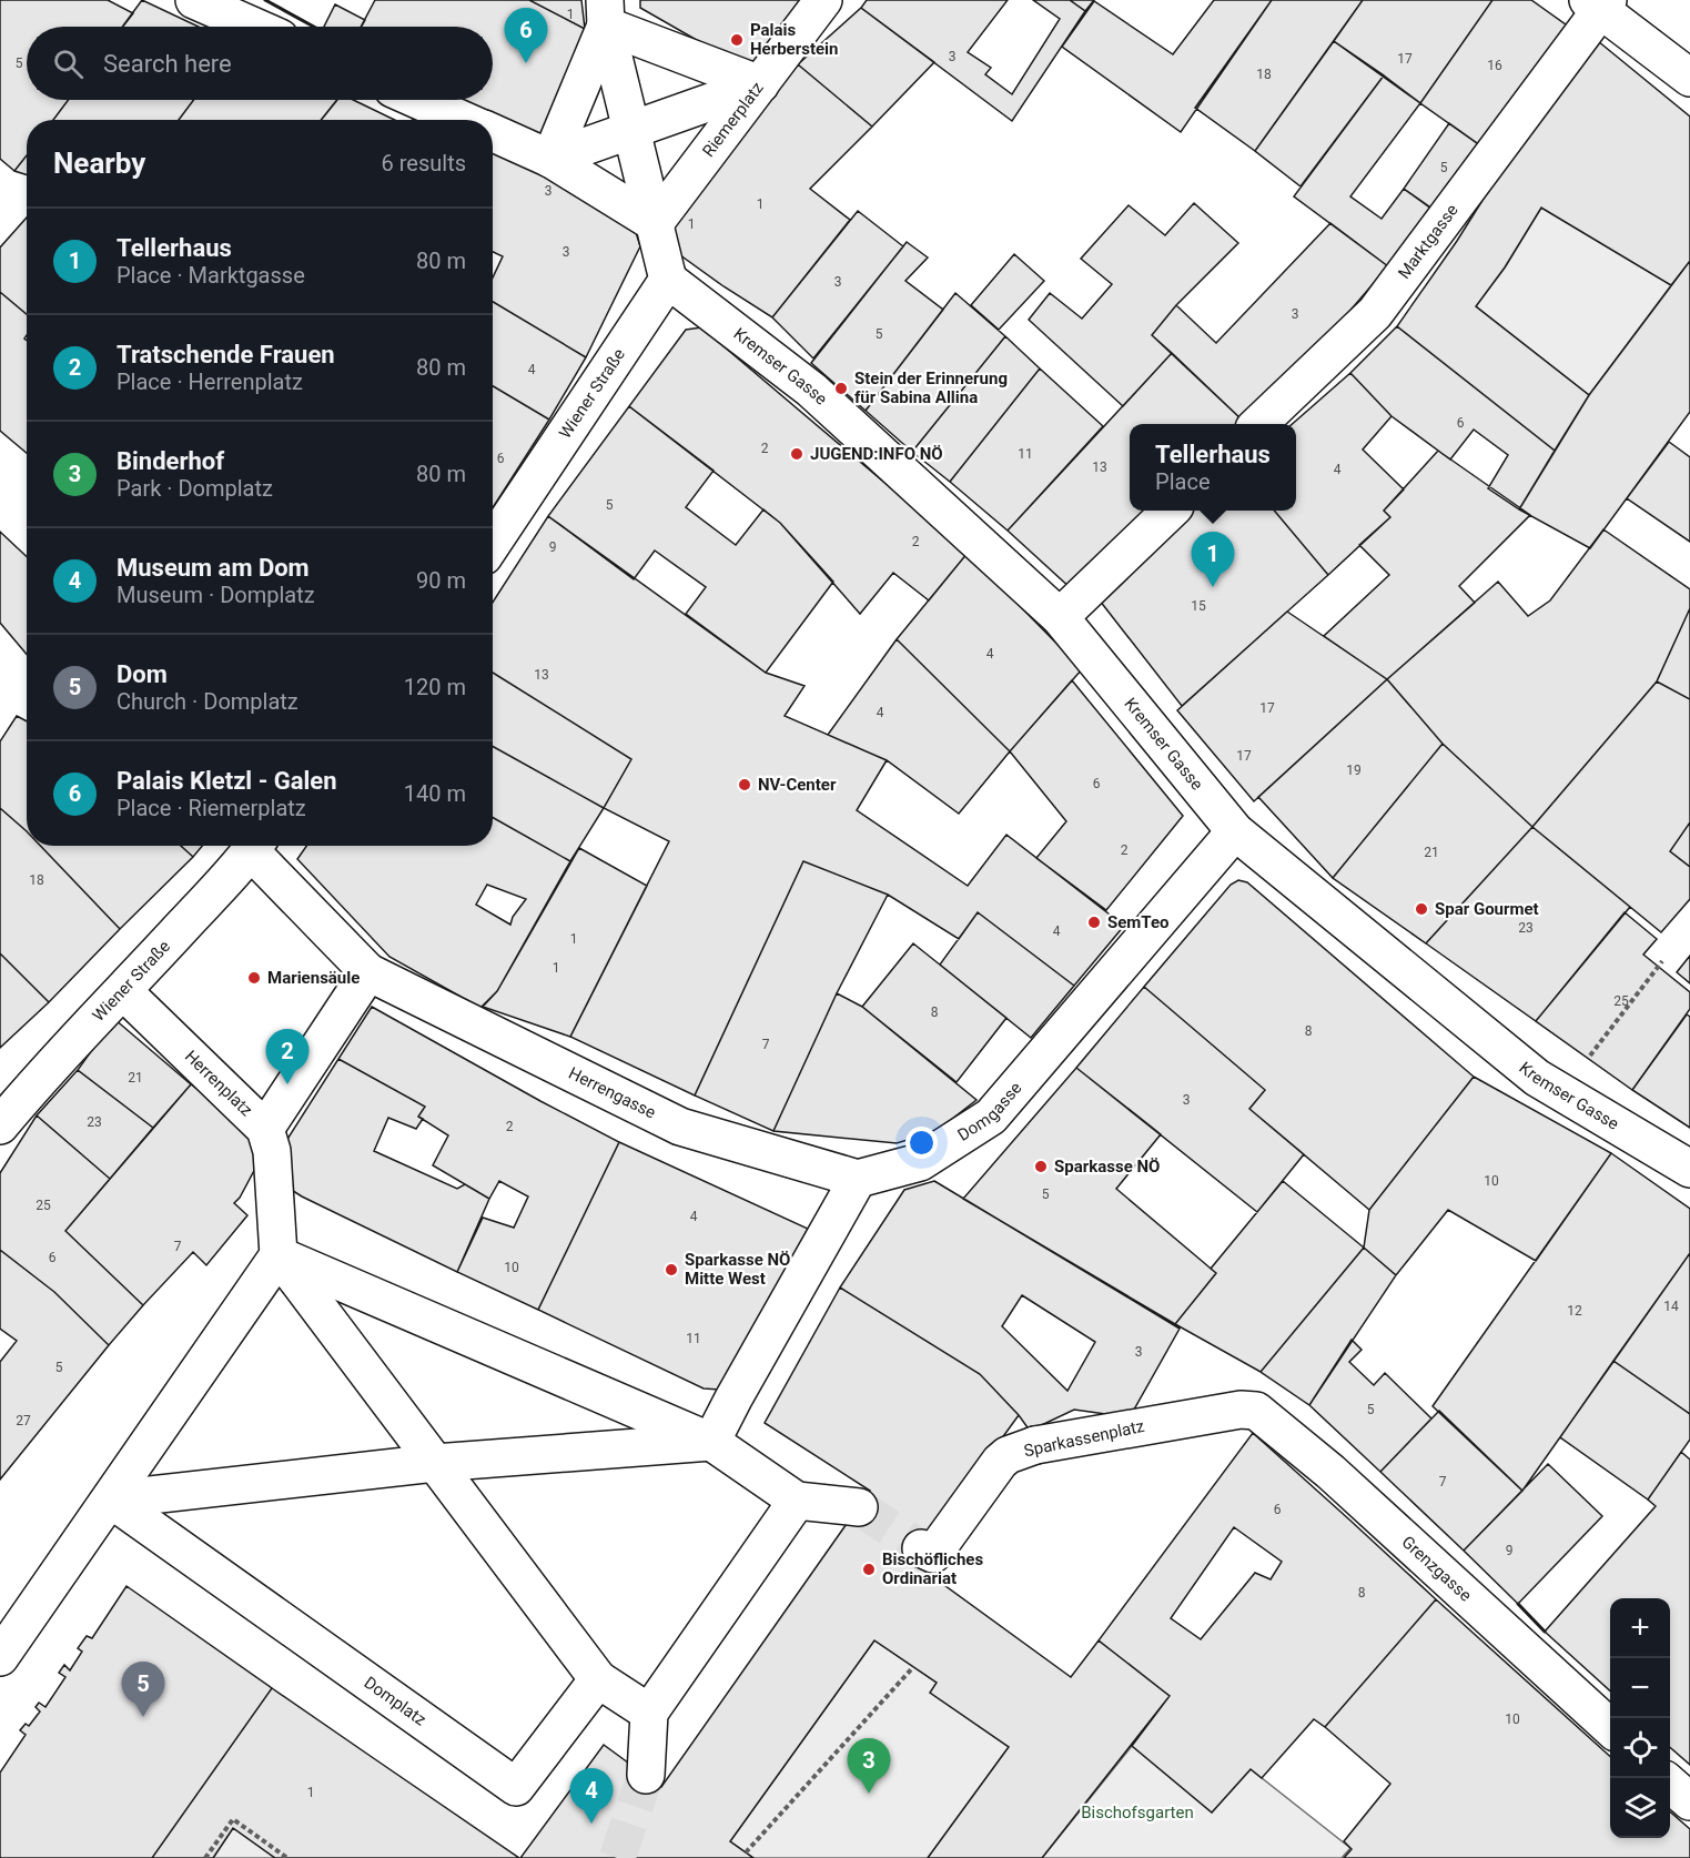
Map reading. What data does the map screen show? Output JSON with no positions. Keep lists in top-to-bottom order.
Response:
{
  "streets": {
    "street": [
      "Riemerplatz",
      "Marktgasse",
      "Kremser Gasse",
      "Wiener Straße",
      "Herrenplatz",
      "Herrengasse",
      "Domgasse",
      "Sparkassenplatz",
      "Grenzgasse",
      "Domplatz"
    ]
  },
  "crossings": [
    ["Kremser Gasse", "Wiener Straße"],
    ["Kremser Gasse", "Domgasse"],
    ["Wiener Straße", "Herrenplatz"],
    ["Herrenplatz", "Herrengasse"],
    ["Herrengasse", "Domgasse"],
    ["Sparkassenplatz", "Grenzgasse"]
  ],
  "parks": ["Bischofsgarten"],
  "places": [
    "Palais Herberstein",
    "Stein der Erinnerung für Sabina Allina",
    "JUGEND:INFO NÖ",
    "NV-Center",
    "Spar Gourmet",
    "SemTeo",
    "Mariensäule",
    "Sparkasse NÖ",
    "Sparkasse NÖ Mitte West",
    "Bischöfliches Ordinariat"
  ],
  "house_numbers": [
    "1",
    "3",
    "17",
    "5",
    "16",
    "18",
    "5",
    "3",
    "1",
    "1",
    "3",
    "3",
    "3",
    "5",
    "4",
    "6",
    "2",
    "11",
    "6",
    "13",
    "4",
    "5",
    "2",
    "9",
    "15",
    "4",
    "13",
    "17",
    "4",
    "17",
    "19",
    "6",
    "2",
    "21",
    "18",
    "23",
    "4",
    "1",
    "1",
    "25",
    "8",
    "8",
    "7",
    "21",
    "3",
    "23",
    "2",
    "10",
    "5",
    "25",
    "4",
    "7",
    "6",
    "10",
    "14",
    "12",
    "11",
    "3",
    "5",
    "5",
    "27",
    "7",
    "6",
    "9",
    "8",
    "10",
    "1"
  ],
  "page": {
    "pins": [
      "6",
      "1",
      "2",
      "5",
      "3",
      "4"
    ],
    "search": "Search here",
    "heading": ["Nearby", "6 results"],
    "list": [
      {
        "mark": "1",
        "name": "Tellerhaus",
        "note": "Place · Marktgasse",
        "value": "80 m"
      },
      {
        "mark": "2",
        "name": "Tratschende Frauen",
        "note": "Place · Herrenplatz",
        "value": "80 m"
      },
      {
        "mark": "3",
        "name": "Binderhof",
        "note": "Park · Domplatz",
        "value": "80 m"
      },
      {
        "mark": "4",
        "name": "Museum am Dom",
        "note": "Museum · Domplatz",
        "value": "90 m"
      },
      {
        "mark": "5",
        "name": "Dom",
        "note": "Church · Domplatz",
        "value": "120 m"
      },
      {
        "mark": "6",
        "name": "Palais Kletzl - Galen",
        "note": "Place · Riemerplatz",
        "value": "140 m"
      }
    ],
    "popup": ["Tellerhaus", "Place"],
    "map_buttons": ["+", "−"]
  }
}
